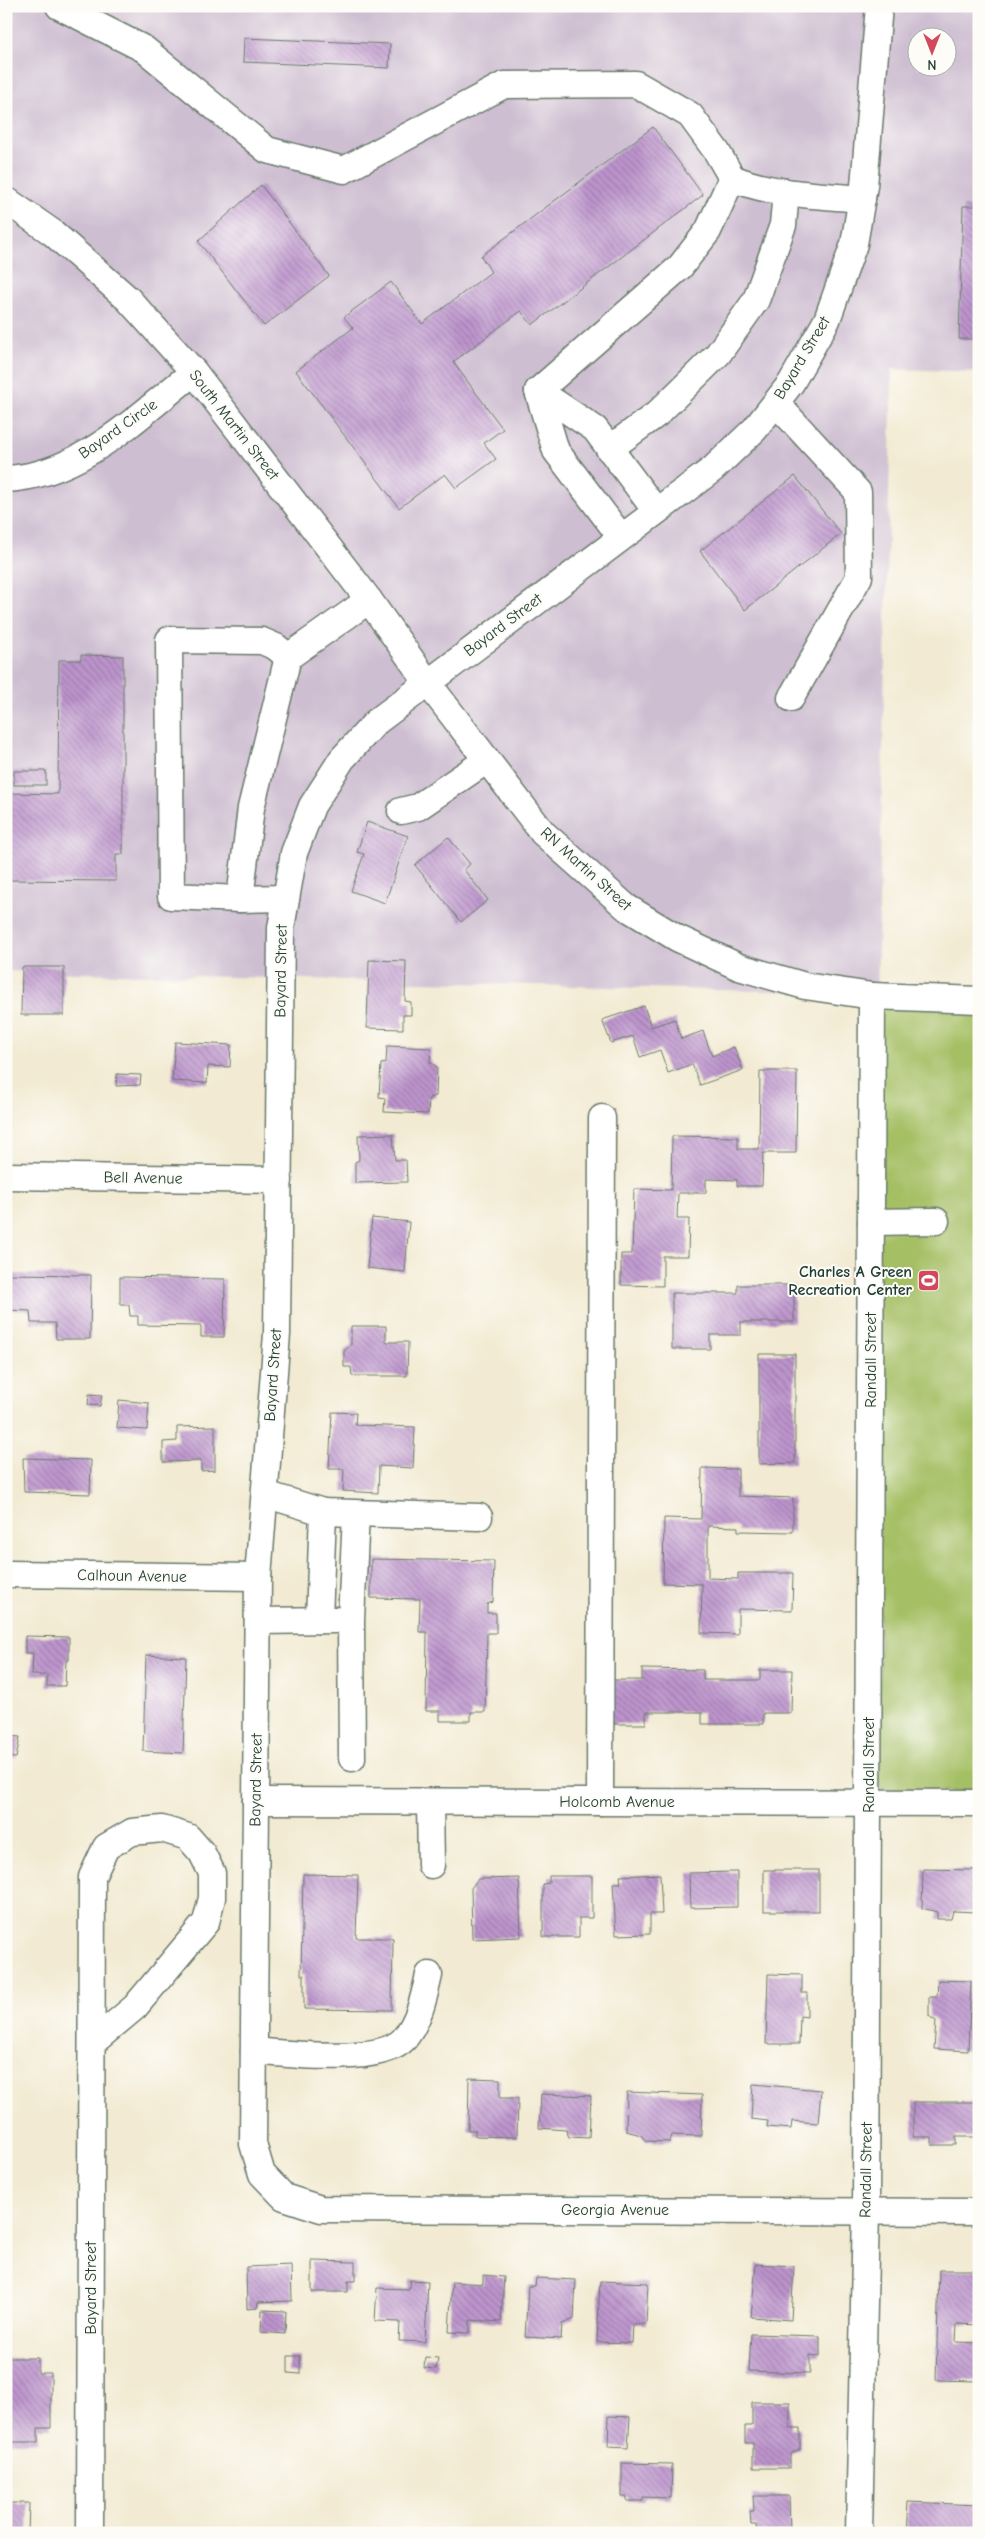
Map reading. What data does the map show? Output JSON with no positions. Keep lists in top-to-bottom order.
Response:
{
  "streets": {
    "street": [
      "Bayard Street",
      "South Martin Street",
      "Bayard Circle",
      "RN Martin Street",
      "Bell Avenue",
      "Randall Street",
      "Calhoun Avenue",
      "Holcomb Avenue",
      "Georgia Avenue"
    ]
  },
  "crossings": [
    ["Bayard Street", "South Martin Street"],
    ["Bayard Street", "RN Martin Street"],
    ["Bayard Street", "Bell Avenue"],
    ["Bayard Street", "Calhoun Avenue"],
    ["Bayard Street", "Holcomb Avenue"],
    ["Bayard Street", "Georgia Avenue"],
    ["South Martin Street", "Bayard Circle"],
    ["South Martin Street", "RN Martin Street"],
    ["RN Martin Street", "Randall Street"],
    ["Randall Street", "Holcomb Avenue"],
    ["Randall Street", "Georgia Avenue"]
  ],
  "places": {
    "sports": ["Charles A Green Recreation Center"]
  },
  "north": "bottom"
}
